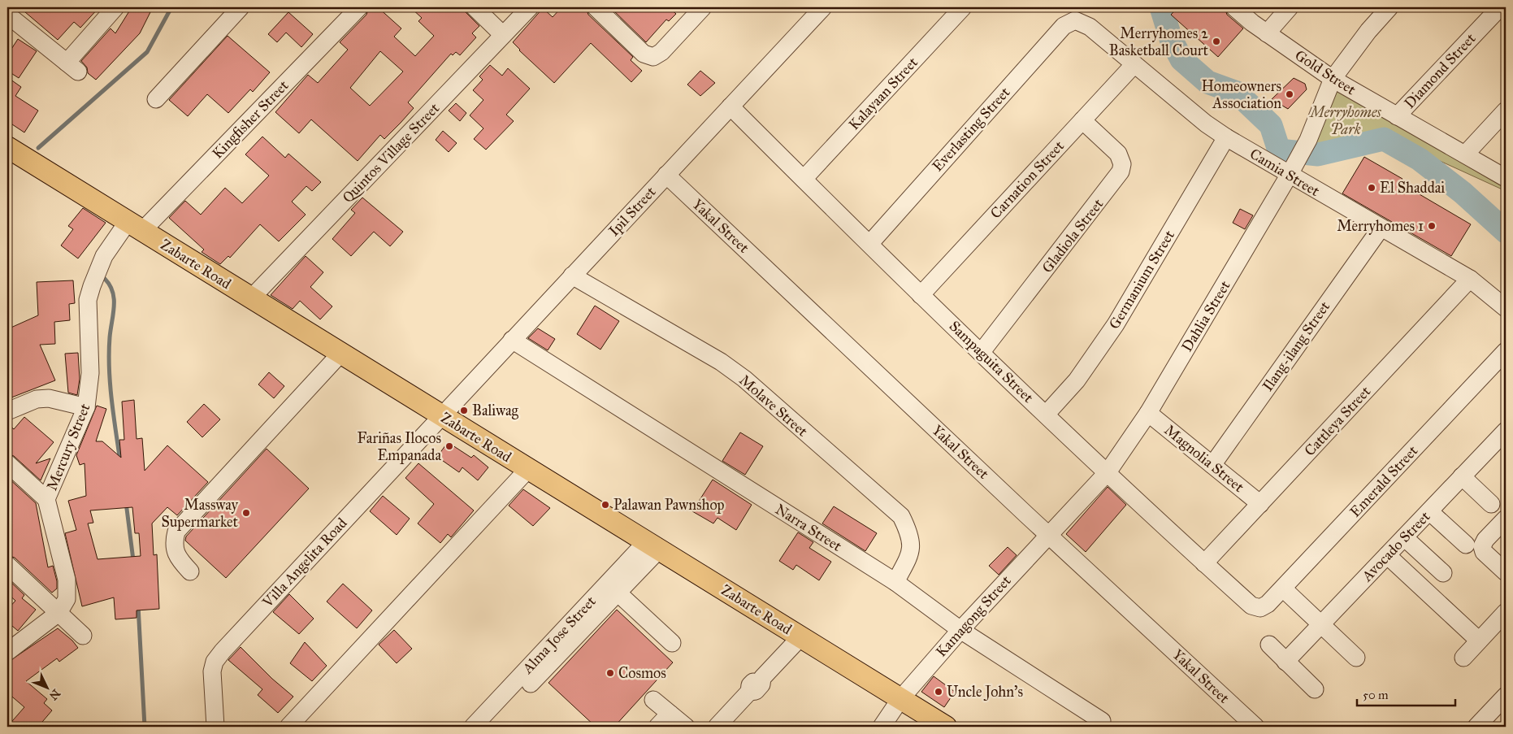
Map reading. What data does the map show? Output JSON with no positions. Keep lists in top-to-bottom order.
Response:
{
  "streets": {
    "main road": ["Zabarte Road"],
    "street": [
      "Diamond Street",
      "Gold Street",
      "Kalayaan Street",
      "Kingfisher Street",
      "Everlasting Street",
      "Quintos Village Street",
      "Camia Street",
      "Carnation Street",
      "Ipil Street",
      "Yakal Street",
      "Gladiola Street",
      "Germanium Street",
      "Dahlia Street",
      "Ilang-ilang Street",
      "Sampaguita Street",
      "Molave Street",
      "Cattleya Street",
      "Mercury Street",
      "Magnolia Street",
      "Emerald Street",
      "Narra Street",
      "Avocado Street",
      "Villa Angelita Road",
      "Kamagong Street",
      "Alma Jose Street"
    ]
  },
  "crossings": [
    ["Diamond Street", "Gold Street"],
    ["Gold Street", "Dahlia Street"],
    ["Kalayaan Street", "Sampaguita Street"],
    ["Kingfisher Street", "Zabarte Road"],
    ["Kingfisher Street", "Mercury Street"],
    ["Everlasting Street", "Camia Street"],
    ["Everlasting Street", "Sampaguita Street"],
    ["Quintos Village Street", "Zabarte Road"],
    ["Camia Street", "Carnation Street"],
    ["Camia Street", "Germanium Street"],
    ["Camia Street", "Dahlia Street"],
    ["Camia Street", "Ilang-ilang Street"],
    ["Camia Street", "Cattleya Street"],
    ["Carnation Street", "Gladiola Street"],
    ["Carnation Street", "Sampaguita Street"],
    ["Ipil Street", "Yakal Street"],
    ["Ipil Street", "Zabarte Road"],
    ["Ipil Street", "Sampaguita Street"],
    ["Ipil Street", "Molave Street"],
    ["Ipil Street", "Narra Street"],
    ["Ipil Street", "Villa Angelita Road"],
    ["Yakal Street", "Dahlia Street"],
    ["Yakal Street", "Kamagong Street"],
    ["Gladiola Street", "Sampaguita Street"],
    ["Zabarte Road", "Mercury Street"],
    ["Zabarte Road", "Villa Angelita Road"],
    ["Zabarte Road", "Kamagong Street"],
    ["Zabarte Road", "Alma Jose Street"],
    ["Germanium Street", "Sampaguita Street"],
    ["Dahlia Street", "Sampaguita Street"],
    ["Dahlia Street", "Magnolia Street"],
    ["Dahlia Street", "Kamagong Street"],
    ["Ilang-ilang Street", "Magnolia Street"],
    ["Sampaguita Street", "Cattleya Street"],
    ["Sampaguita Street", "Emerald Street"],
    ["Molave Street", "Narra Street"],
    ["Cattleya Street", "Magnolia Street"],
    ["Narra Street", "Kamagong Street"]
  ],
  "parks": ["Merryhomes Park"],
  "places": [
    "Merryhomes 2 Basketball Court",
    "Homeowners Association",
    "El Shaddai",
    "Merryhomes 1",
    "Baliwag",
    "Fariñas Ilocos Empanada",
    "Palawan Pawnshop",
    "Massway Supermarket",
    "Cosmos",
    "Uncle John's"
  ],
  "scale_bar": "50 m",
  "north": "bottom right"
}
